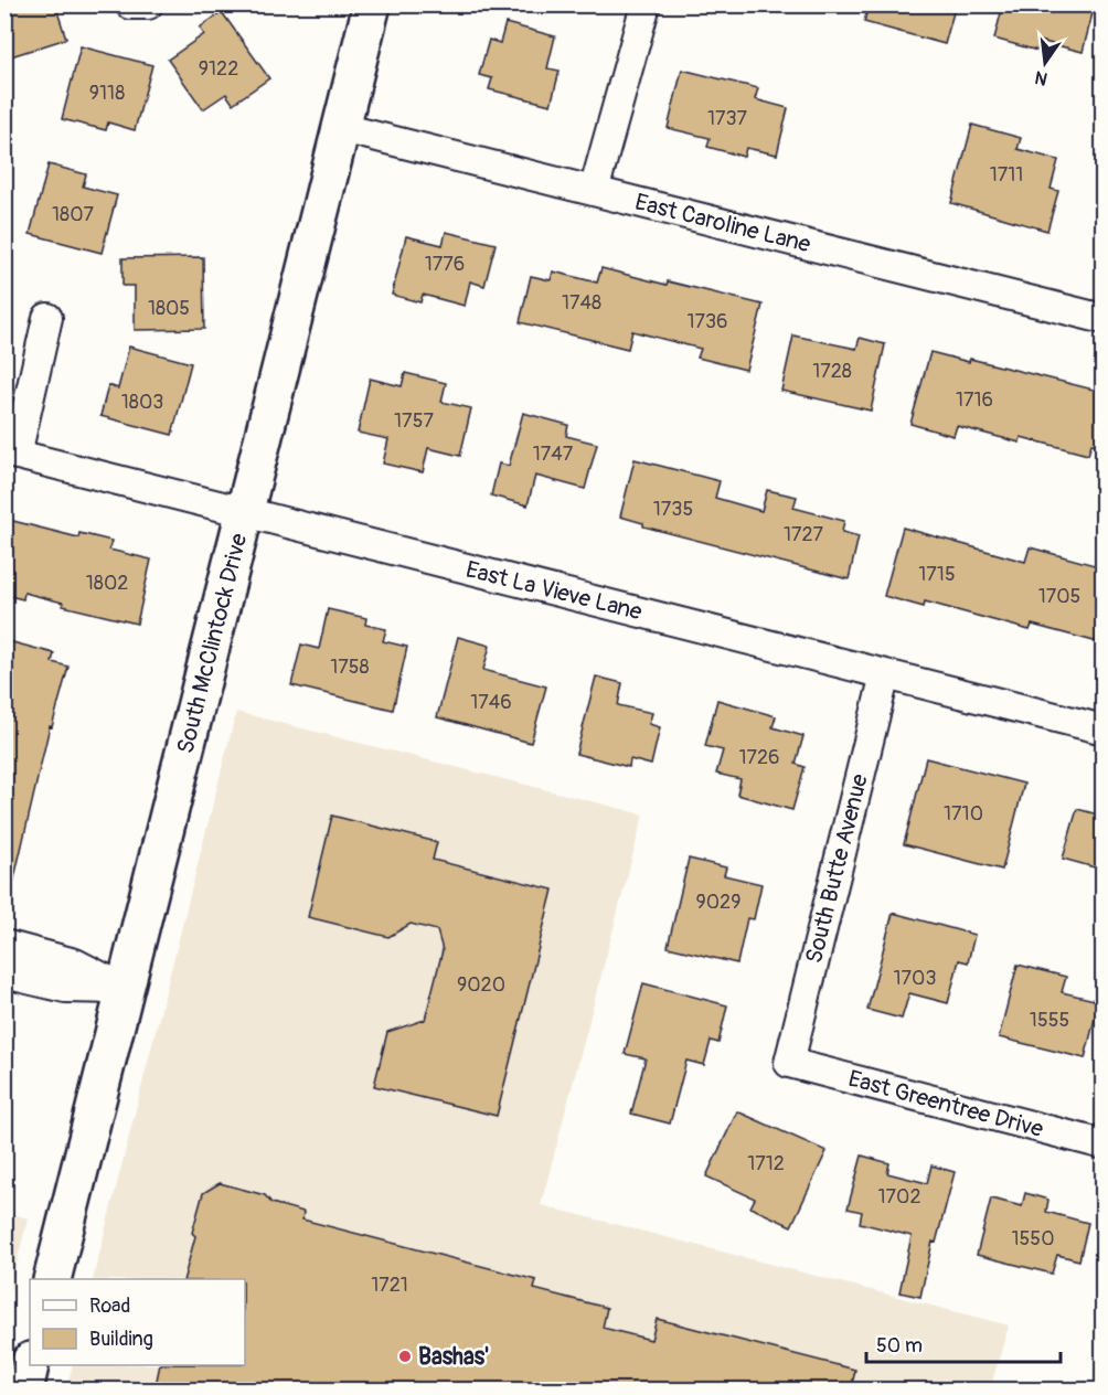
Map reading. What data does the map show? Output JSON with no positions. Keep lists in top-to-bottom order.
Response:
{
  "streets": {
    "main road": ["South McClintock Drive"],
    "street": [
      "East Caroline Lane",
      "East La Vieve Lane",
      "South Butte Avenue",
      "East Greentree Drive"
    ]
  },
  "crossings": [
    ["East Caroline Lane", "South McClintock Drive"],
    ["East La Vieve Lane", "South McClintock Drive"],
    ["East La Vieve Lane", "South Butte Avenue"],
    ["South Butte Avenue", "East Greentree Drive"]
  ],
  "places": ["Bashas'"],
  "house_numbers": [
    "9122",
    "9118",
    "1737",
    "1711",
    "1807",
    "1776",
    "1748",
    "1805",
    "1736",
    "1728",
    "1716",
    "1803",
    "1757",
    "1747",
    "1735",
    "1727",
    "1715",
    "1802",
    "1705",
    "1758",
    "1746",
    "1726",
    "1710",
    "9029",
    "1703",
    "9020",
    "1555",
    "1712",
    "1702",
    "1550",
    "1721"
  ],
  "legend": ["Road", "Building"],
  "scale_bar": "50 m",
  "north": "bottom"
}
